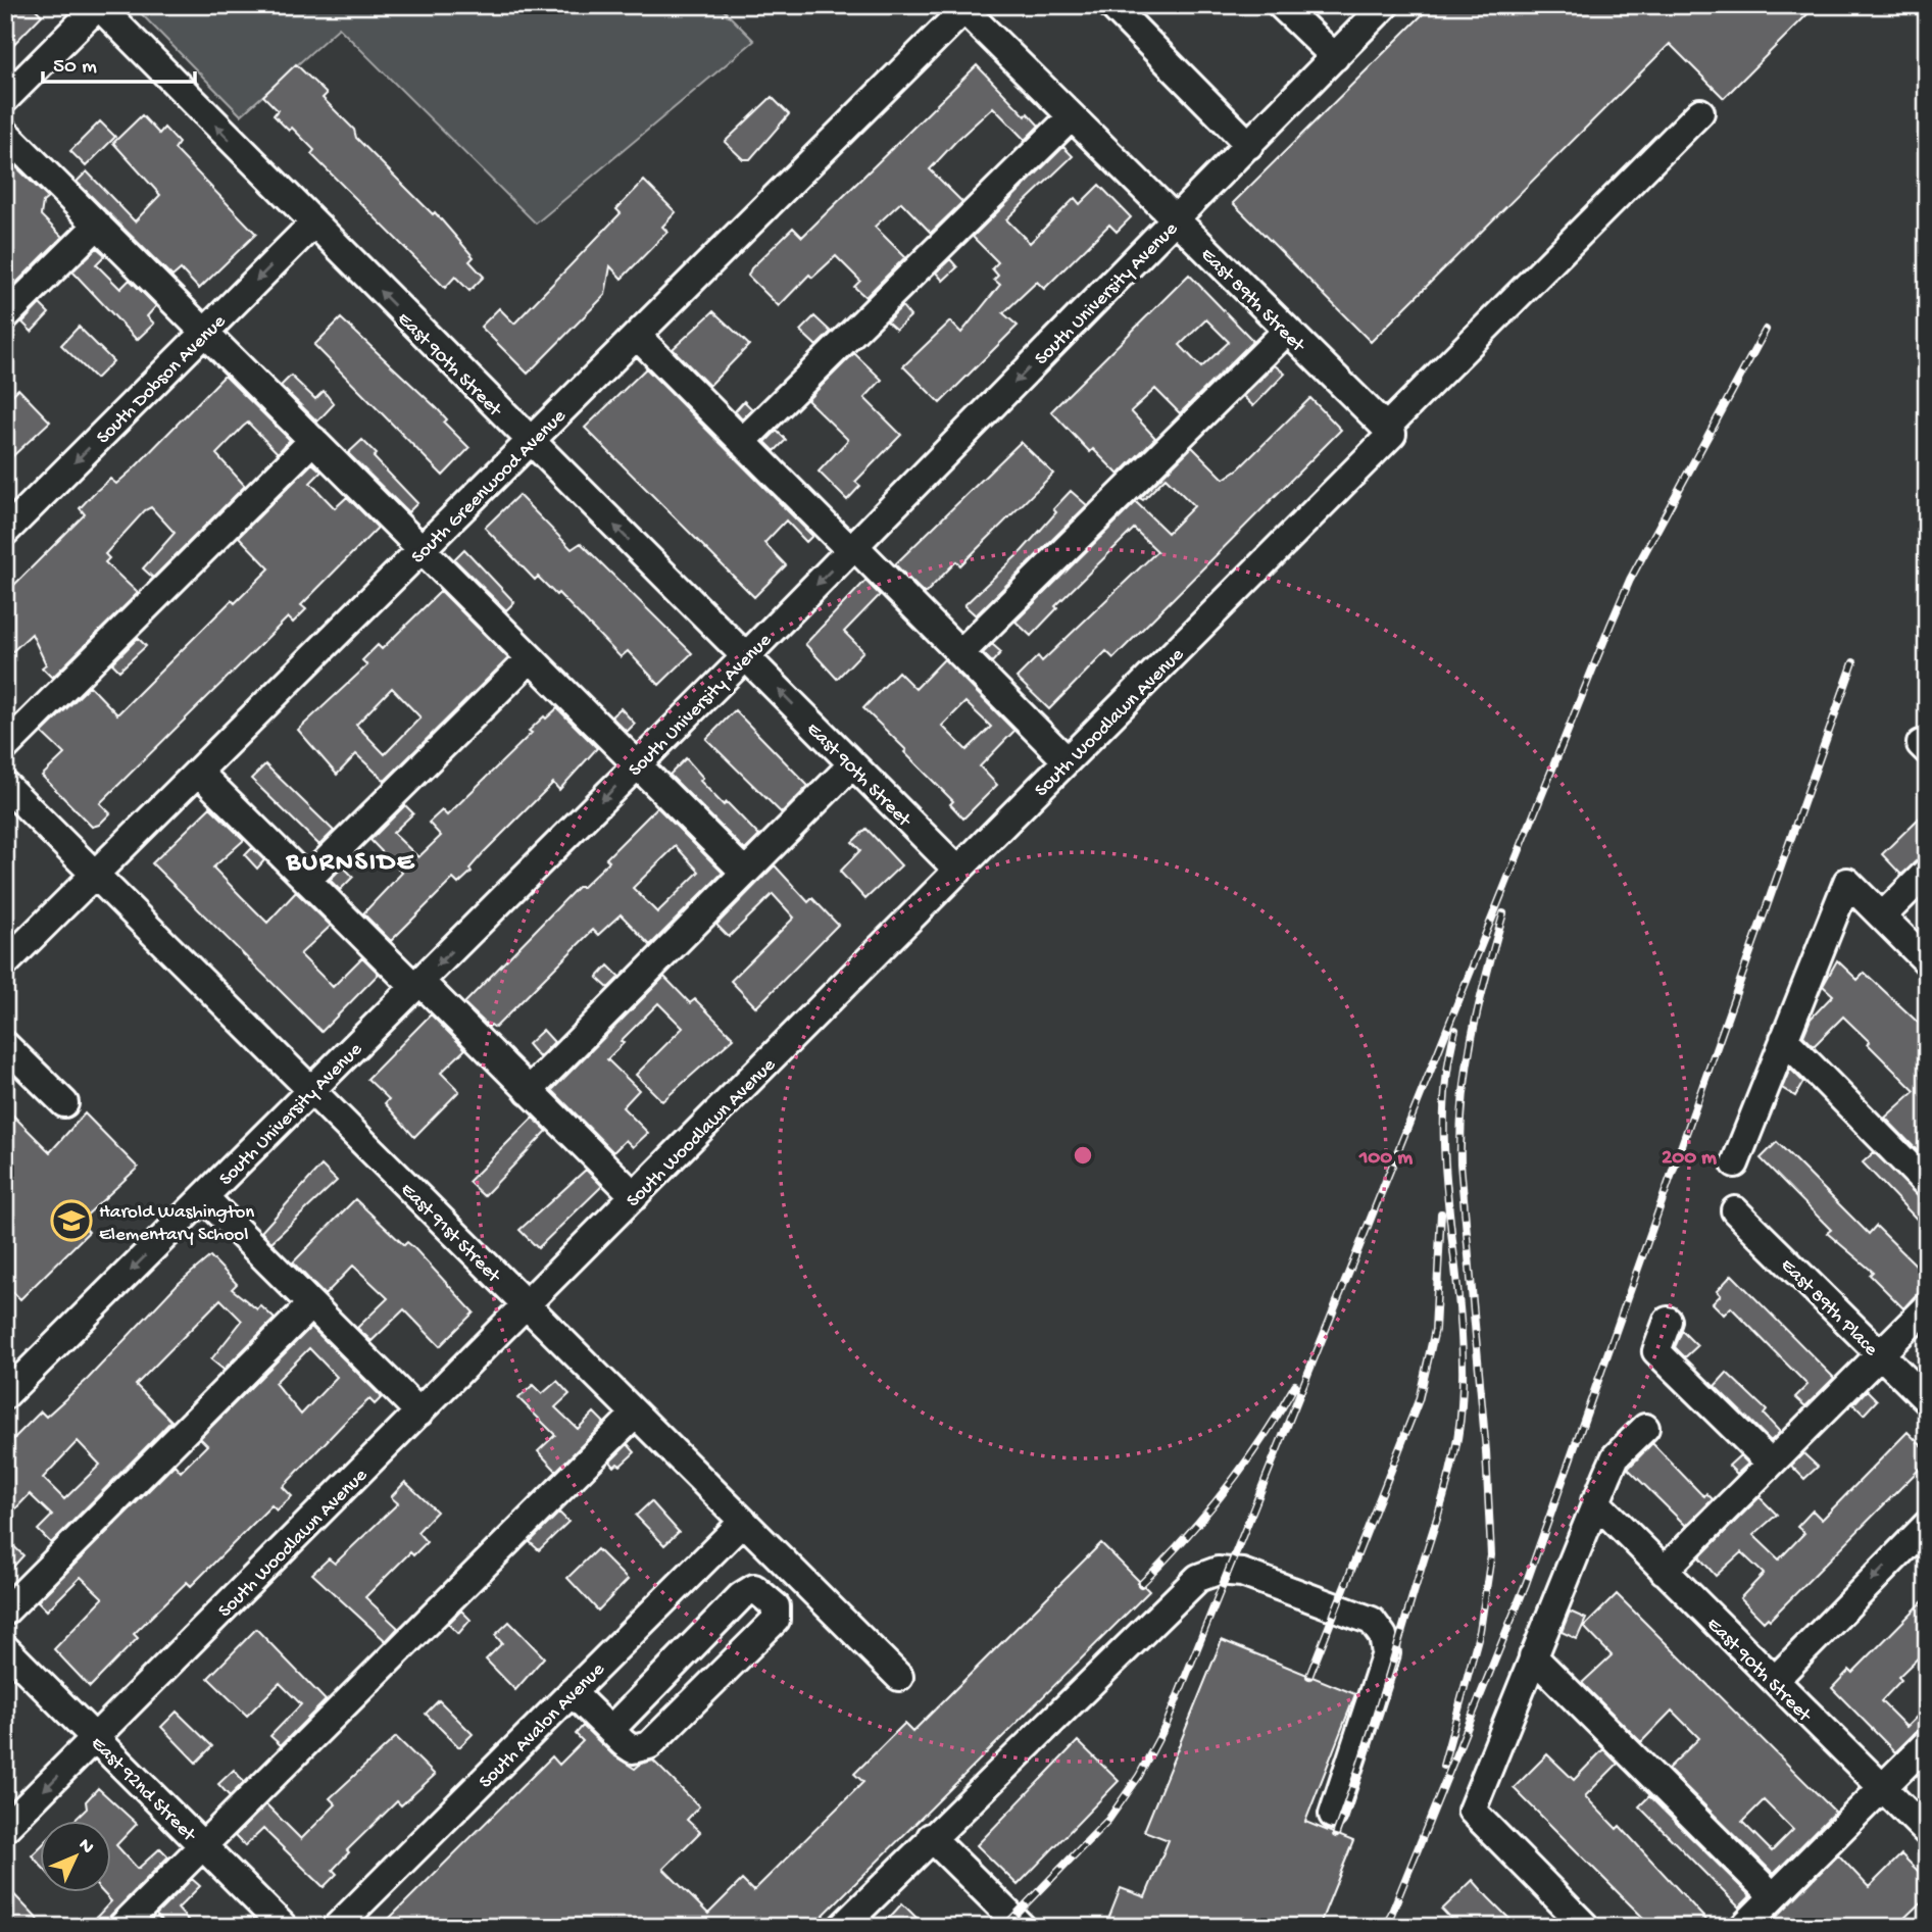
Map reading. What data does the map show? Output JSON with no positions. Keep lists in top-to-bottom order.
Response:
{
  "streets": {
    "street": [
      "South University Avenue",
      "East 89th Street",
      "East 90th Street",
      "South Dobson Avenue",
      "South Greenwood Avenue",
      "South Woodlawn Avenue",
      "East 91st Street",
      "East 89th Place",
      "South Avalon Avenue",
      "East 92nd Street"
    ]
  },
  "crossings": [
    ["South University Avenue", "East 89th Street"],
    ["South University Avenue", "East 90th Street"],
    ["South University Avenue", "East 91st Street"],
    ["East 89th Street", "South Greenwood Avenue"],
    ["East 89th Street", "South Woodlawn Avenue"],
    ["East 90th Street", "South Dobson Avenue"],
    ["East 90th Street", "South Greenwood Avenue"],
    ["East 90th Street", "South Woodlawn Avenue"],
    ["South Greenwood Avenue", "East 91st Street"],
    ["South Woodlawn Avenue", "East 91st Street"],
    ["South Woodlawn Avenue", "East 92nd Street"],
    ["East 91st Street", "South Avalon Avenue"]
  ],
  "districts": ["BURNSIDE"],
  "places": {
    "school or university": ["Harold Washington Elementary School"]
  },
  "scale_bar": "50 m",
  "north": "top right",
  "rings": ["100 m", "200 m"]
}
